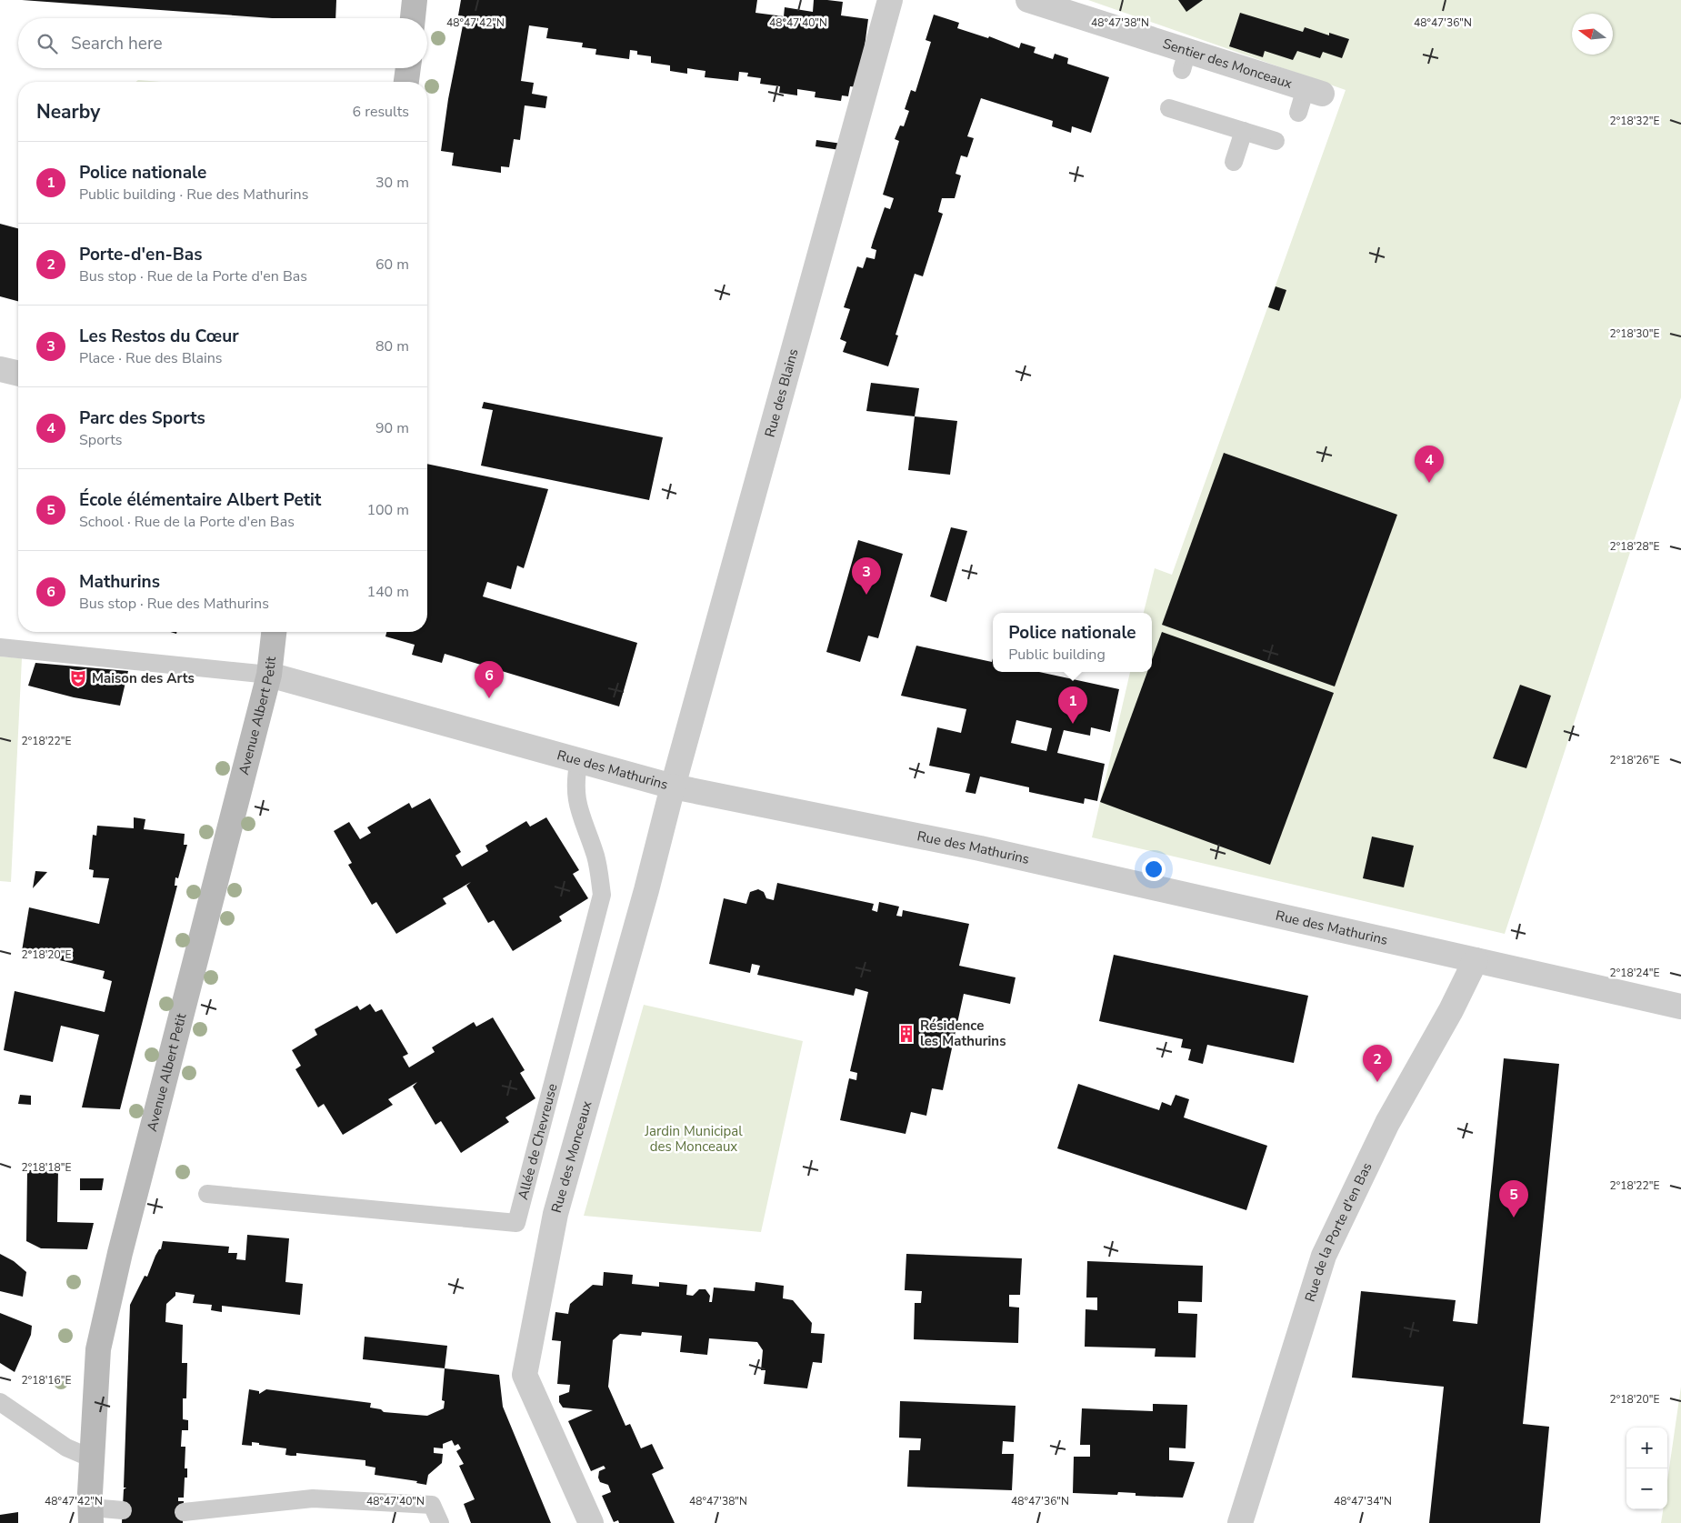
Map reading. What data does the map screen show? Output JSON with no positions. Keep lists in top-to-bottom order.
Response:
{
  "streets": {
    "main road": ["Avenue Albert Petit"],
    "street": [
      "Sentier des Monceaux",
      "Rue des Blains",
      "Rue des Mathurins",
      "Rue des Monceaux",
      "Rue de la Porte d'en Bas"
    ],
    "lane": ["Allée de Chevreuse"]
  },
  "crossings": [
    ["Rue des Blains", "Rue des Mathurins"],
    ["Rue des Blains", "Rue des Monceaux"],
    ["Avenue Albert Petit", "Rue des Mathurins"],
    ["Rue des Mathurins", "Allée de Chevreuse"],
    ["Rue des Mathurins", "Rue des Monceaux"],
    ["Rue des Mathurins", "Rue de la Porte d'en Bas"]
  ],
  "parks": ["Jardin Municipal des Monceaux"],
  "places": {
    "theatre": ["Maison des Arts"],
    "building": ["Résidence les Mathurins"]
  },
  "north": "left",
  "page": {
    "search": "Search here",
    "heading": ["Nearby", "6 results"],
    "list": [
      {
        "mark": "1",
        "name": "Police nationale",
        "note": "Public building · Rue des Mathurins",
        "value": "30 m"
      },
      {
        "mark": "2",
        "name": "Porte-d'en-Bas",
        "note": "Bus stop · Rue de la Porte d'en Bas",
        "value": "60 m"
      },
      {
        "mark": "3",
        "name": "Les Restos du Cœur",
        "note": "Place · Rue des Blains",
        "value": "80 m"
      },
      {
        "mark": "4",
        "name": "Parc des Sports",
        "note": "Sports",
        "value": "90 m"
      },
      {
        "mark": "5",
        "name": "École élémentaire Albert Petit",
        "note": "School · Rue de la Porte d'en Bas",
        "value": "100 m"
      },
      {
        "mark": "6",
        "name": "Mathurins",
        "note": "Bus stop · Rue des Mathurins",
        "value": "140 m"
      }
    ],
    "pins": [
      "4",
      "3",
      "6",
      "1",
      "2",
      "5"
    ],
    "popup": ["Police nationale", "Public building"],
    "map_buttons": ["+", "−"]
  },
  "coordinates": [
    "48°47'42\"N",
    "48°47'40\"N",
    "48°47'38\"N",
    "48°47'36\"N",
    "2°18'32\"E",
    "2°18'30\"E",
    "2°18'28\"E",
    "2°18'22\"E",
    "2°18'26\"E",
    "2°18'20\"E",
    "2°18'24\"E",
    "2°18'18\"E",
    "2°18'16\"E",
    "48°47'34\"N"
  ]
}
